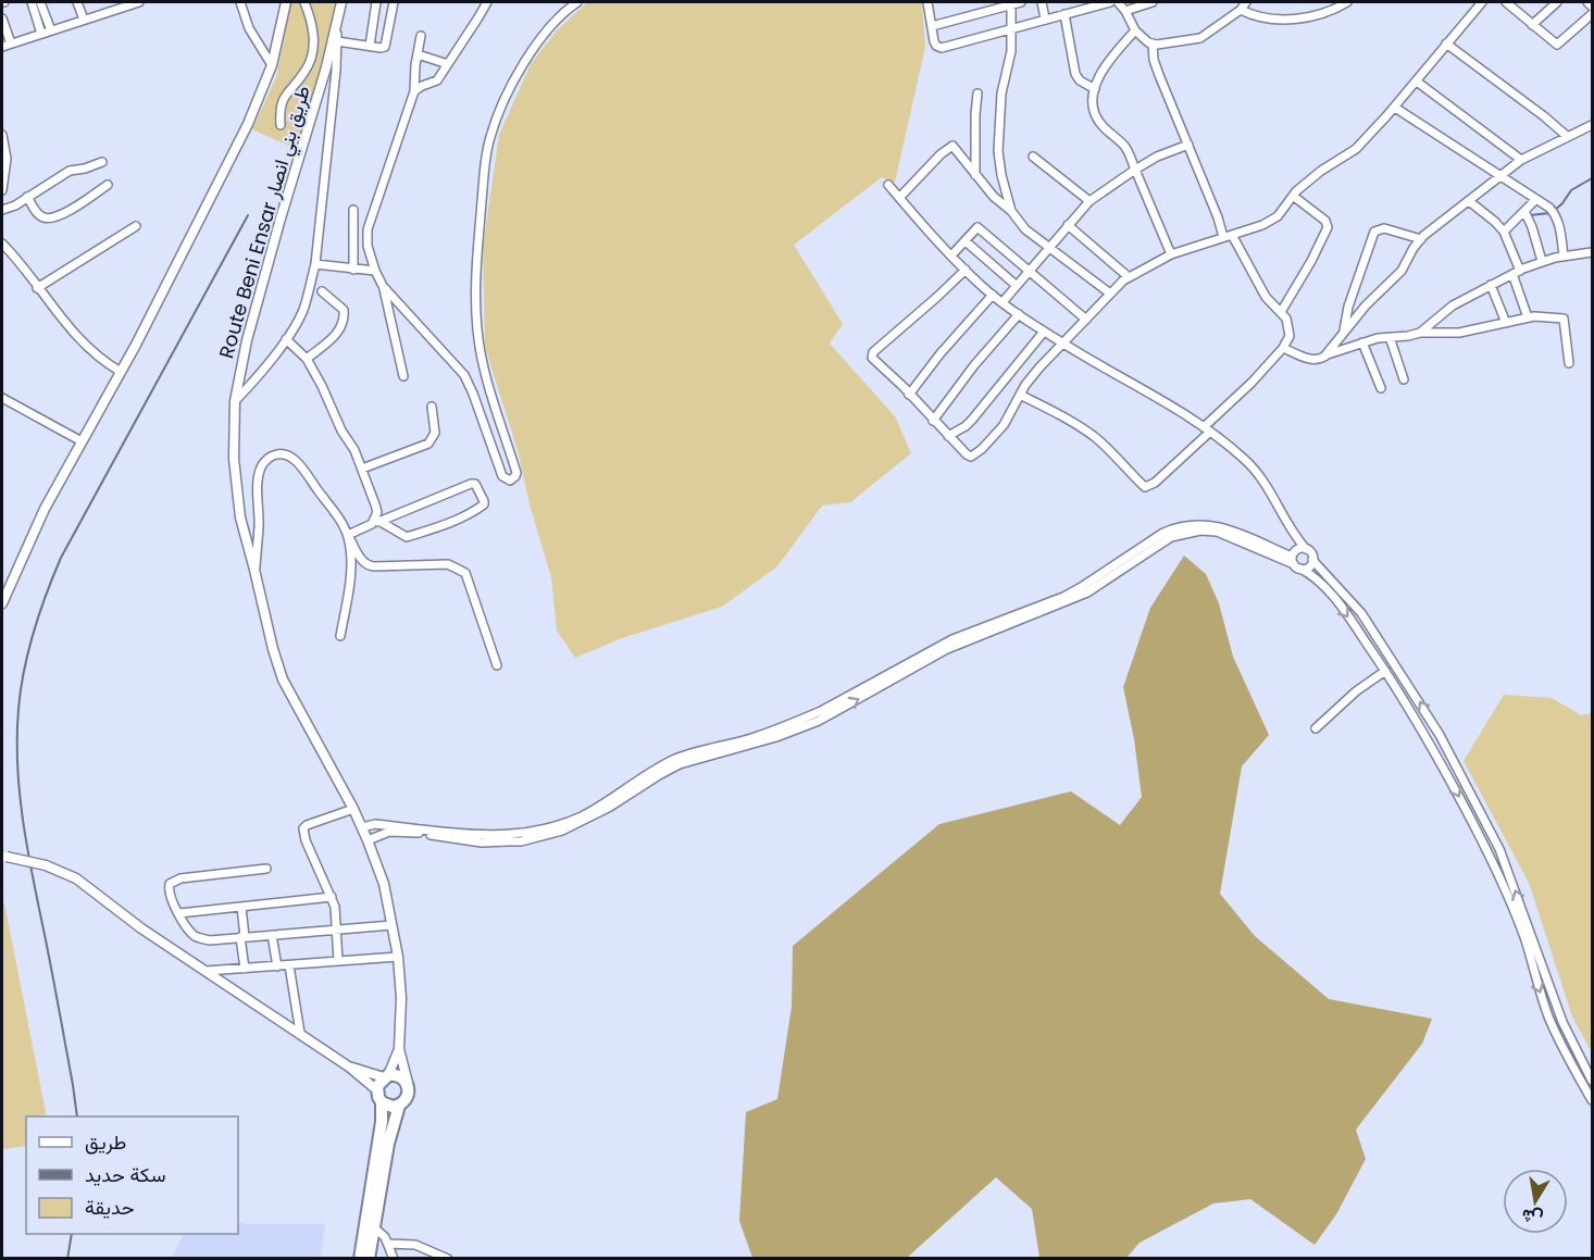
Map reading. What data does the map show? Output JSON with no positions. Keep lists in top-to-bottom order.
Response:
{
  "streets": {
    "main road": ["Route Beni Ensar طريق بني انصار"]
  },
  "legend": ["طريق", "سكة حديد", "حديقة"],
  "north": "bottom"
}
